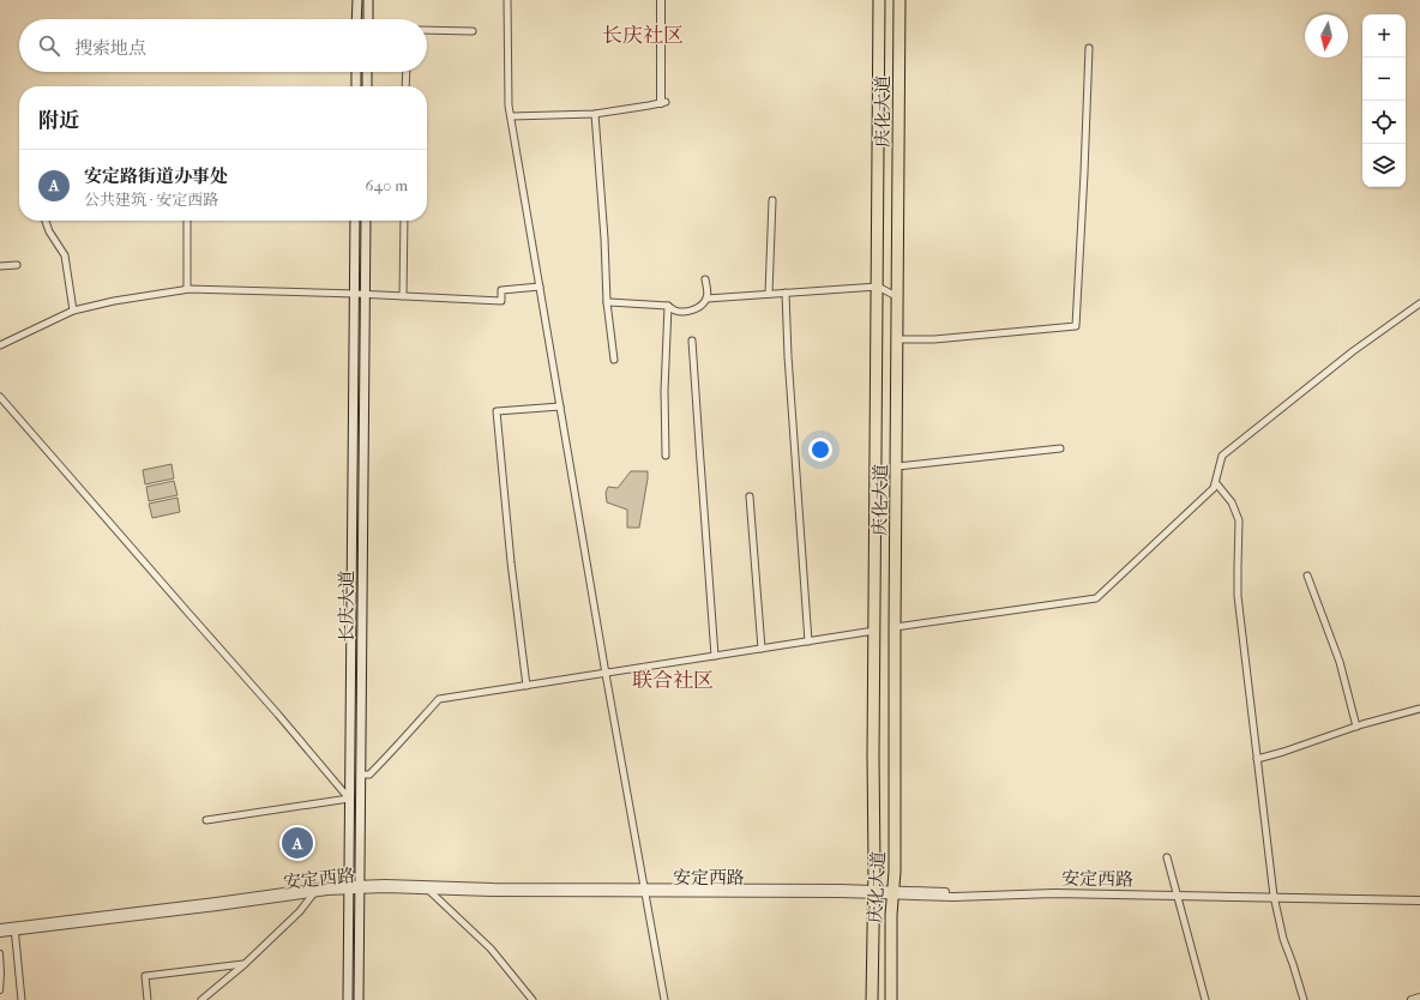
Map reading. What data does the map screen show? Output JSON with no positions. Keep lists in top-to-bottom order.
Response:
{
  "streets": {
    "highway": ["庆化大道"],
    "main road": ["长庆大道"],
    "street": ["安定西路"]
  },
  "crossings": [
    ["庆化大道", "安定西路"],
    ["长庆大道", "安定西路"]
  ],
  "districts": ["长庆社区", "联合社区"],
  "north": "bottom",
  "page": {
    "map_buttons": ["+", "−"],
    "search": "搜索地点",
    "heading": "附近",
    "list": [
      {
        "mark": "A",
        "name": "安定路街道办事处",
        "note": "公共建筑 · 安定西路",
        "value": "640 m"
      }
    ],
    "pins": "A"
  }
}
